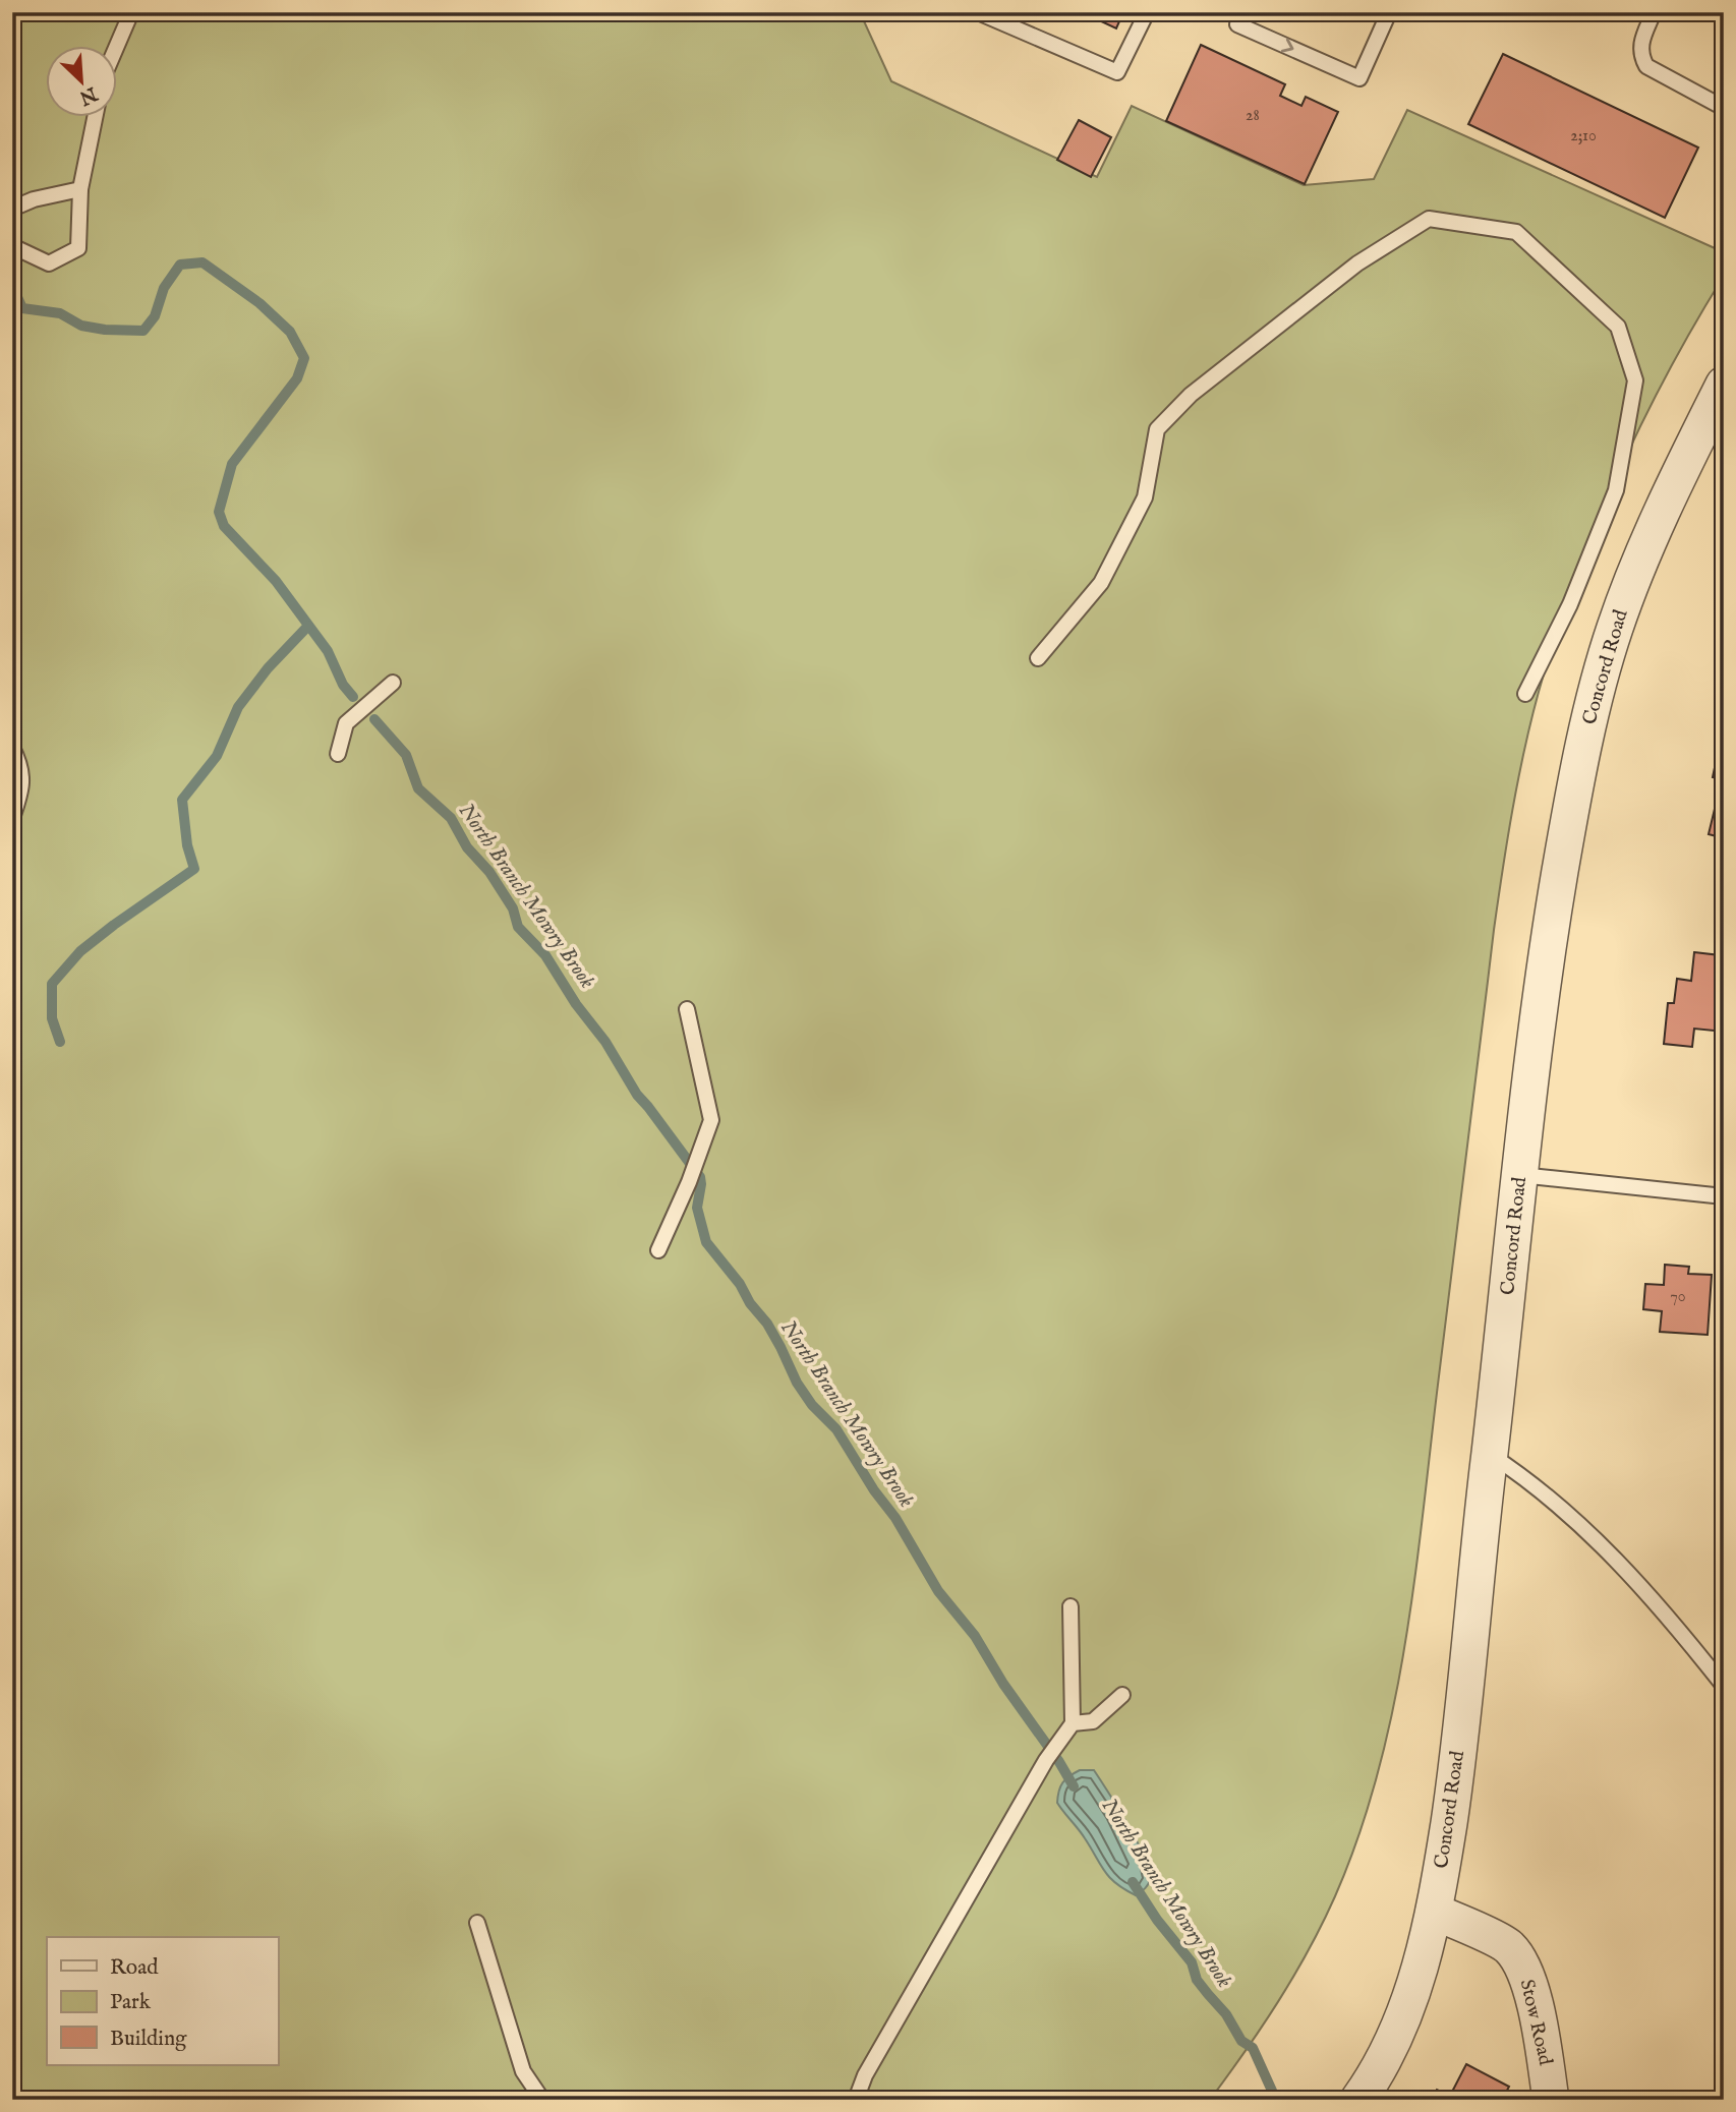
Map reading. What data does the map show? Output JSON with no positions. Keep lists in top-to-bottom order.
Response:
{
  "streets": {
    "street": ["Concord Road", "Stow Road"]
  },
  "crossings": [
    ["Concord Road", "Stow Road"]
  ],
  "water": ["North Branch Mowry Brook"],
  "house_numbers": ["28", "2;10", "70"],
  "legend": ["Road", "Park", "Building"],
  "north": "bottom right"
}
